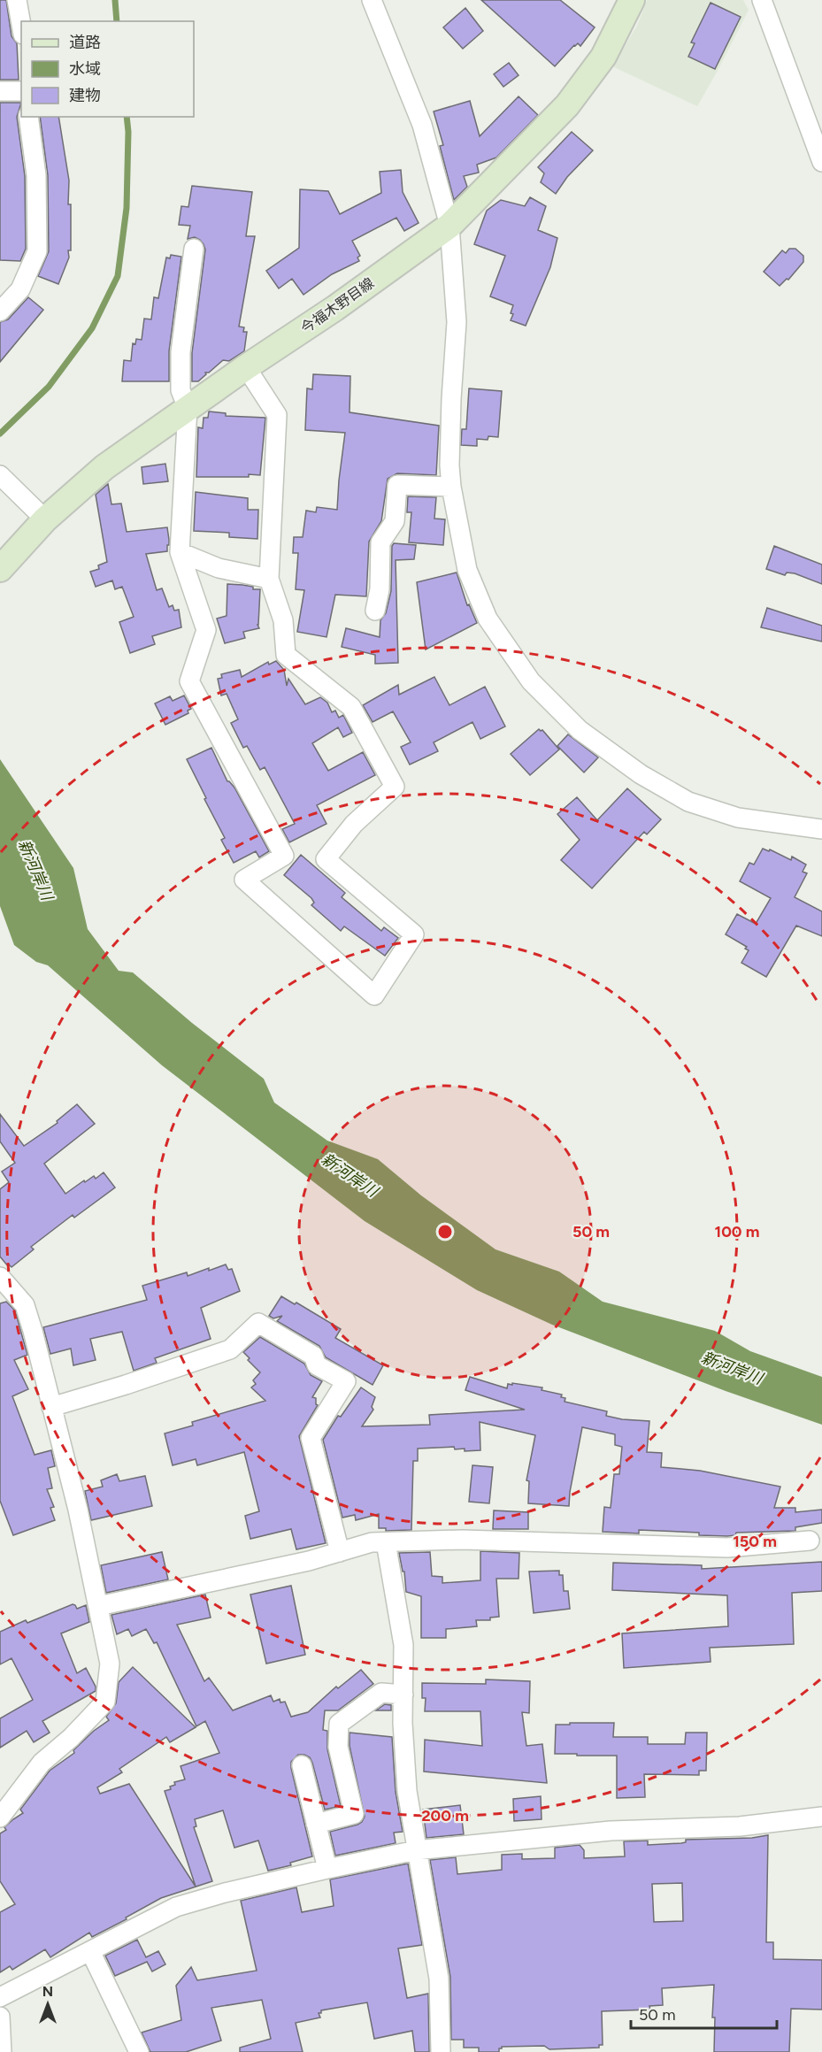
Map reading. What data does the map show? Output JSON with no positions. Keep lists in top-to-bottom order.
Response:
{
  "streets": {
    "main road": ["今福木野目線"]
  },
  "water": ["新河岸川"],
  "legend": ["道路", "水域", "建物"],
  "scale_bar": "50 m",
  "north": "top",
  "rings": [
    "50 m",
    "100 m",
    "150 m",
    "200 m"
  ]
}
